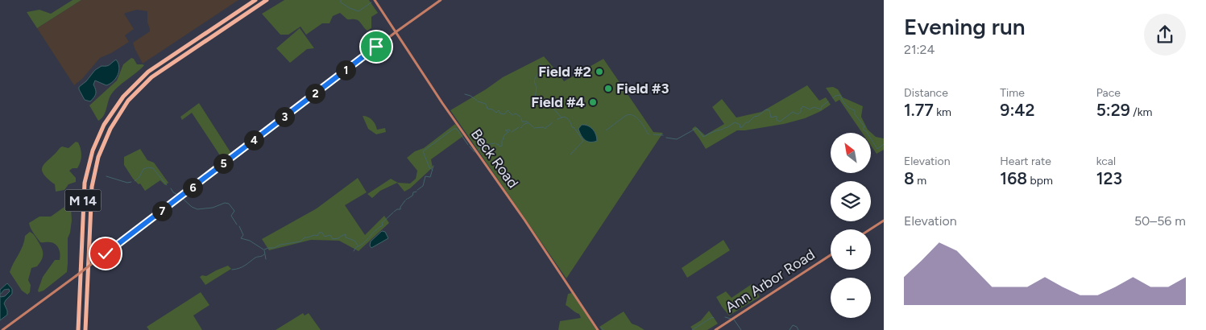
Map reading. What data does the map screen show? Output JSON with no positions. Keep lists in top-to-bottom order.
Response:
{
  "streets": {
    "highway": ["M 14"],
    "main road": ["Beck Road", "Ann Arbor Road"]
  },
  "places": ["Field #2", "Field #3", "Field #4"],
  "north": "top left",
  "page": {
    "heading": ["Evening run", "21:24"],
    "pins": [
      "1",
      "2",
      "3",
      "4",
      "5",
      "6",
      "7"
    ],
    "stats": [
      ["Distance", "1.77 km"],
      ["Time", "9:42"],
      ["Pace", "5:29 /km"],
      ["Elevation", "8 m"],
      ["Heart rate", "168 bpm"],
      ["kcal", "123"]
    ],
    "map_buttons": ["+", "−"],
    "chart": ["Elevation", "50–56 m"]
  }
}
